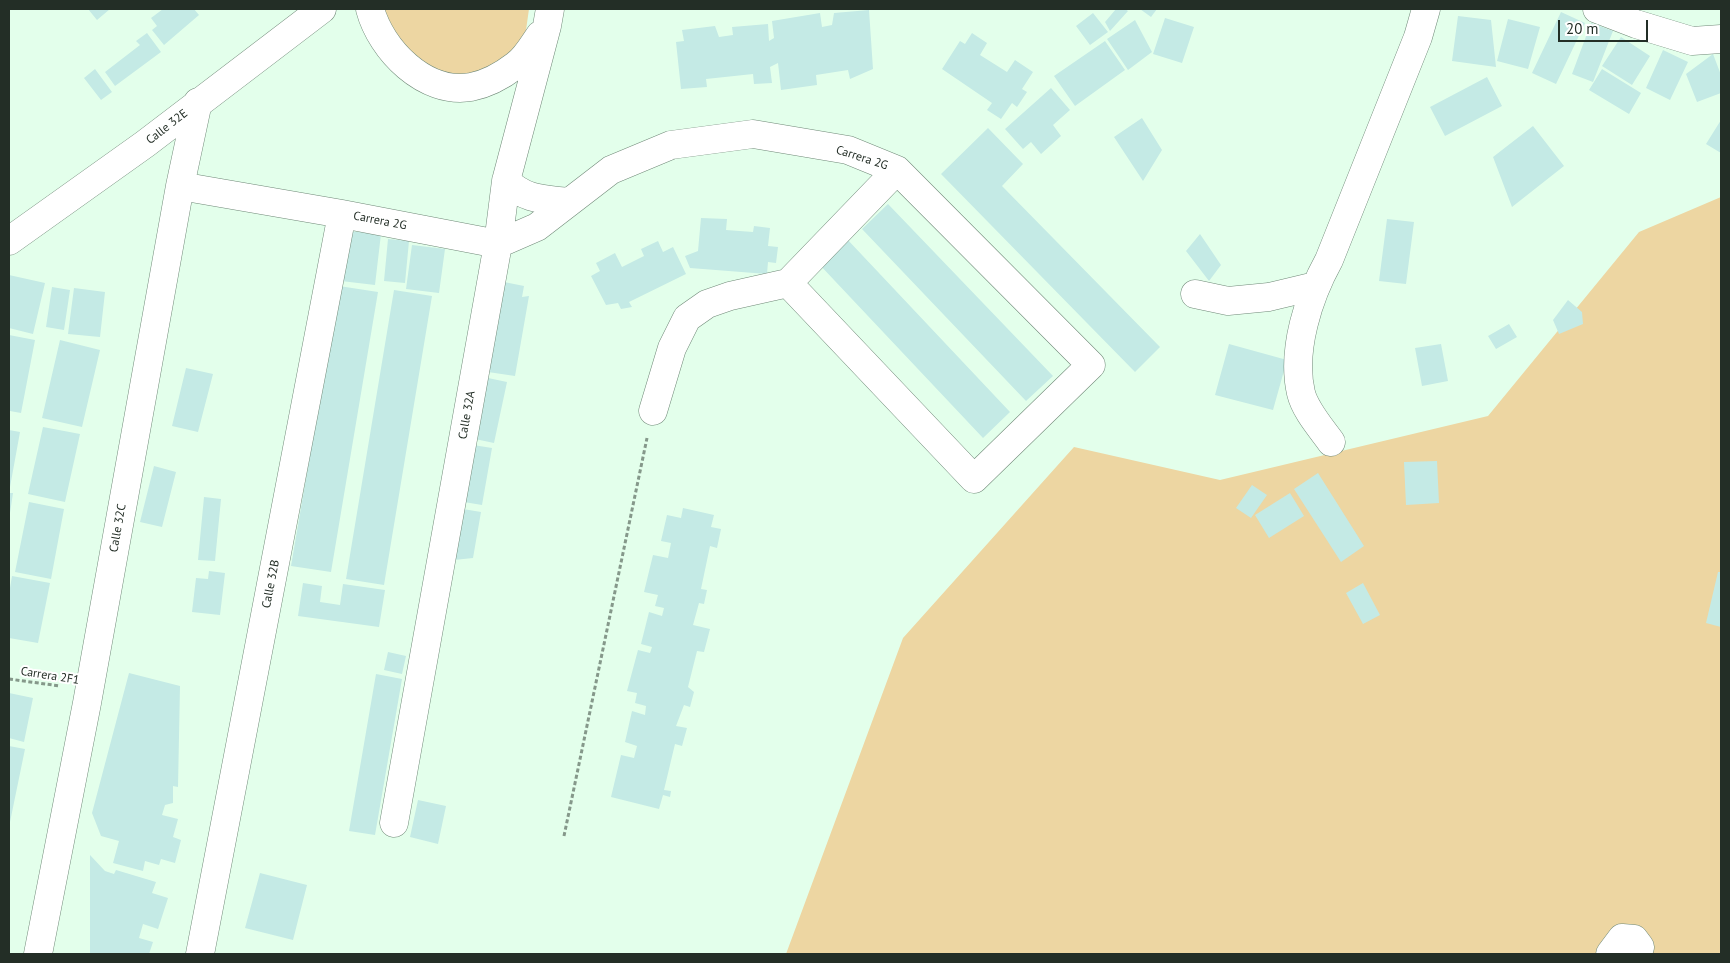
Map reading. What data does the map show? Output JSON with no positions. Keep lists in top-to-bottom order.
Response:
{
  "streets": {
    "street": [
      "Calle 32E",
      "Carrera 2G",
      "Calle 32A",
      "Calle 32C",
      "Calle 32B"
    ],
    "path": ["Carrera 2F1"]
  },
  "crossings": [
    ["Calle 32E", "Calle 32C"],
    ["Carrera 2G", "Calle 32A"],
    ["Carrera 2G", "Calle 32C"],
    ["Carrera 2G", "Calle 32B"],
    ["Calle 32C", "Carrera 2F1"]
  ],
  "scale_bar": "20 m"
}
